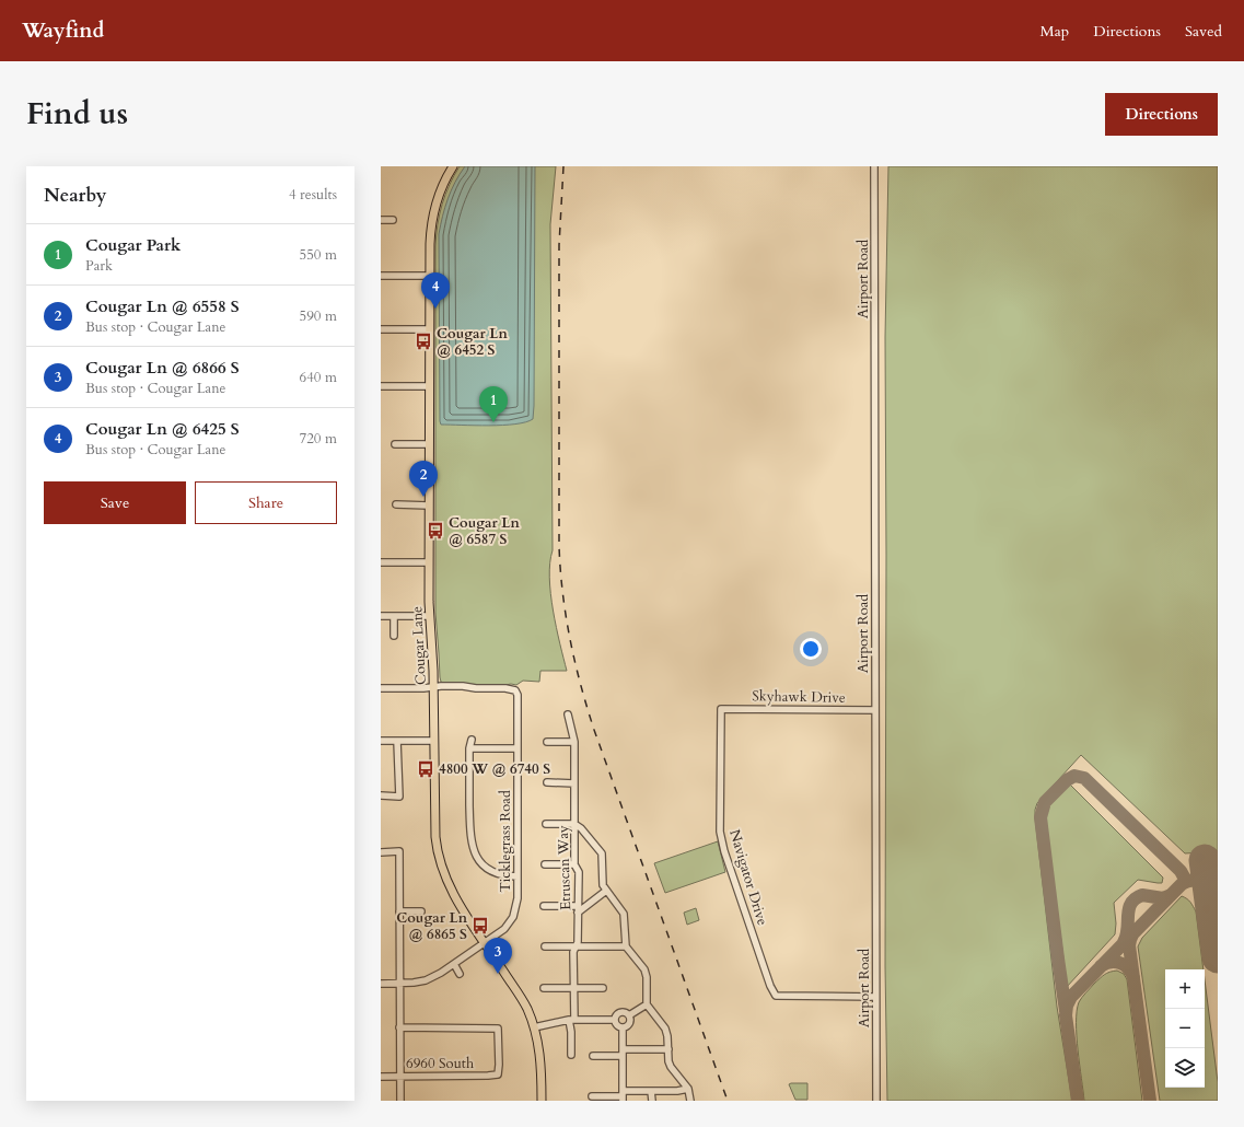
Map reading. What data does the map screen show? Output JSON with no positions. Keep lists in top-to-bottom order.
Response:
{
  "streets": {
    "main road": ["Cougar Lane"],
    "street": [
      "Airport Road",
      "Skyhawk Drive",
      "Ticklegrass Road",
      "Etruscan Way",
      "Navigator Drive",
      "6960 South"
    ]
  },
  "crossings": [
    ["Airport Road", "Skyhawk Drive"],
    ["Airport Road", "Navigator Drive"],
    ["Cougar Lane", "Ticklegrass Road"],
    ["Skyhawk Drive", "Navigator Drive"]
  ],
  "places": {
    "bus stop": [
      "Cougar Ln @ 6452 S",
      "Cougar Ln @ 6587 S",
      "4800 W @ 6740 S",
      "Cougar Ln @ 6865 S"
    ]
  },
  "page": {
    "header": "Wayfind",
    "nav": ["Map", "Directions", "Saved"],
    "title": "Find us",
    "buttons": [
      "Directions",
      ["Save", "Share"]
    ],
    "heading": ["Nearby", "4 results"],
    "list": [
      {
        "mark": "1",
        "name": "Cougar Park",
        "note": "Park",
        "value": "550 m"
      },
      {
        "mark": "2",
        "name": "Cougar Ln @ 6558 S",
        "note": "Bus stop · Cougar Lane",
        "value": "590 m"
      },
      {
        "mark": "3",
        "name": "Cougar Ln @ 6866 S",
        "note": "Bus stop · Cougar Lane",
        "value": "640 m"
      },
      {
        "mark": "4",
        "name": "Cougar Ln @ 6425 S",
        "note": "Bus stop · Cougar Lane",
        "value": "720 m"
      }
    ],
    "pins": [
      "4",
      "1",
      "2",
      "3"
    ],
    "map_buttons": ["+", "−"]
  }
}
